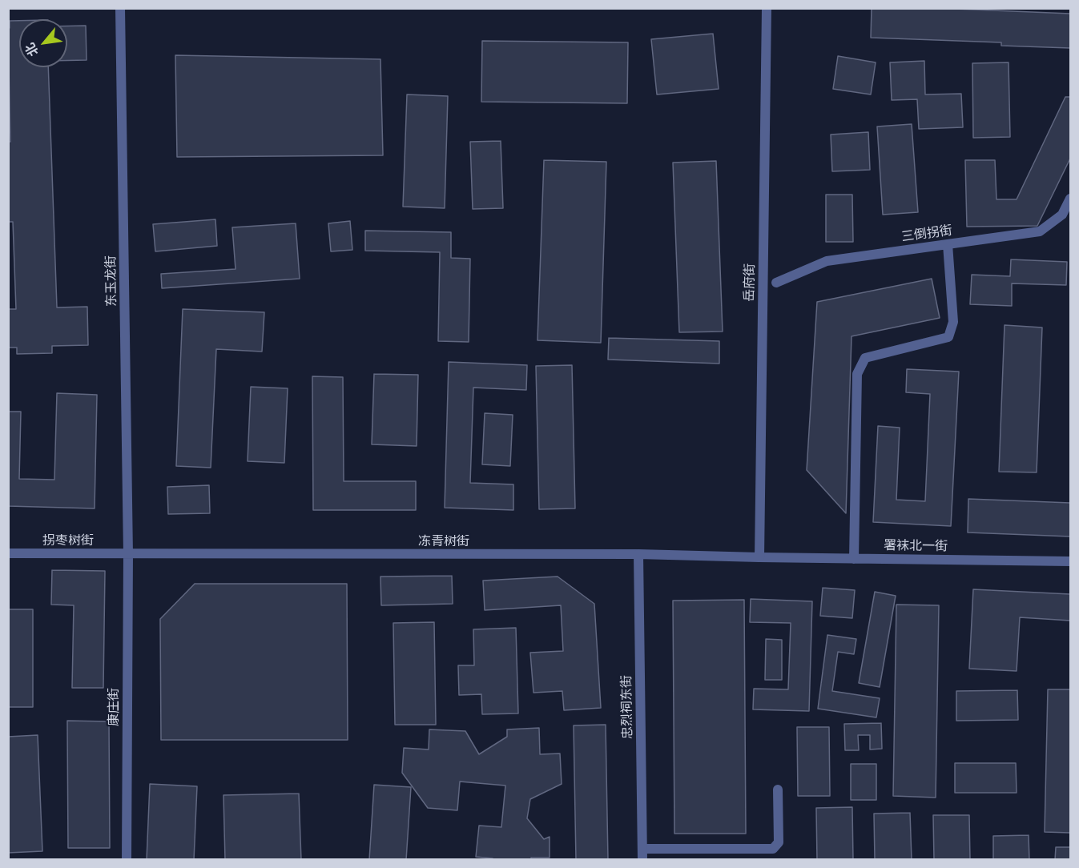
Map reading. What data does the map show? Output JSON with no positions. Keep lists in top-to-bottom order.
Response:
{
  "streets": {
    "street": [
      "三倒拐街",
      "东玉龙街",
      "岳府街",
      "拐枣树街",
      "冻青树街",
      "署袜北一街",
      "康庄街",
      "忠烈祠东街"
    ]
  },
  "crossings": [
    ["东玉龙街", "拐枣树街"],
    ["东玉龙街", "冻青树街"],
    ["东玉龙街", "康庄街"],
    ["岳府街", "冻青树街"],
    ["岳府街", "署袜北一街"],
    ["拐枣树街", "冻青树街"],
    ["拐枣树街", "康庄街"],
    ["冻青树街", "署袜北一街"],
    ["冻青树街", "康庄街"],
    ["冻青树街", "忠烈祠东街"]
  ],
  "north": "bottom left"
}
